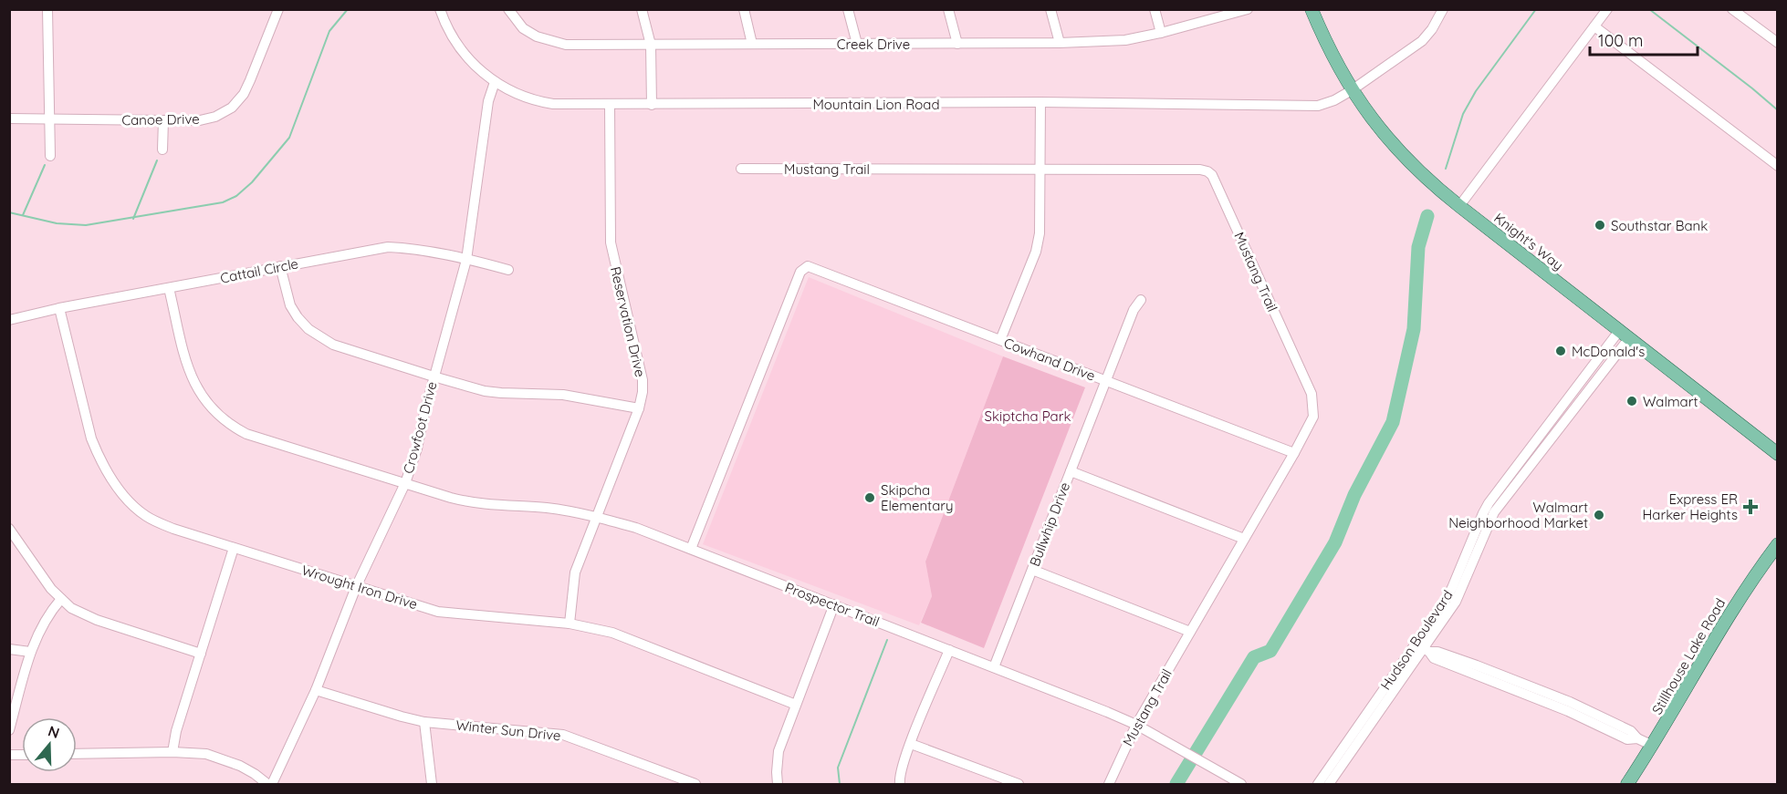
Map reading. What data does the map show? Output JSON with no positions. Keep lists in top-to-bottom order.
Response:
{
  "streets": {
    "main road": ["Knight's Way", "Stillhouse Lake Road"],
    "street": [
      "Creek Drive",
      "Mountain Lion Road",
      "Canoe Drive",
      "Mustang Trail",
      "Cattail Circle",
      "Reservation Drive",
      "Cowhand Drive",
      "Crowfoot Drive",
      "Bullwhip Drive",
      "Wrought Iron Drive",
      "Prospector Trail",
      "Hudson Boulevard",
      "Winter Sun Drive"
    ]
  },
  "crossings": [
    ["Mountain Lion Road", "Knight's Way"],
    ["Mountain Lion Road", "Reservation Drive"],
    ["Mountain Lion Road", "Crowfoot Drive"],
    ["Mustang Trail", "Cowhand Drive"],
    ["Mustang Trail", "Prospector Trail"],
    ["Knight's Way", "Hudson Boulevard"],
    ["Cattail Circle", "Crowfoot Drive"],
    ["Cattail Circle", "Wrought Iron Drive"],
    ["Cattail Circle", "Prospector Trail"],
    ["Reservation Drive", "Wrought Iron Drive"],
    ["Reservation Drive", "Prospector Trail"],
    ["Cowhand Drive", "Bullwhip Drive"],
    ["Cowhand Drive", "Prospector Trail"],
    ["Crowfoot Drive", "Wrought Iron Drive"],
    ["Crowfoot Drive", "Prospector Trail"],
    ["Crowfoot Drive", "Winter Sun Drive"],
    ["Bullwhip Drive", "Prospector Trail"]
  ],
  "parks": ["Skiptcha Park"],
  "places": {
    "other": [
      "Southstar Bank",
      "McDonald's",
      "Walmart",
      "Skipcha Elementary",
      "Walmart Neighborhood Market"
    ],
    "health": ["Express ER Harker Heights"]
  },
  "scale_bar": "100 m",
  "north": "top"
}
